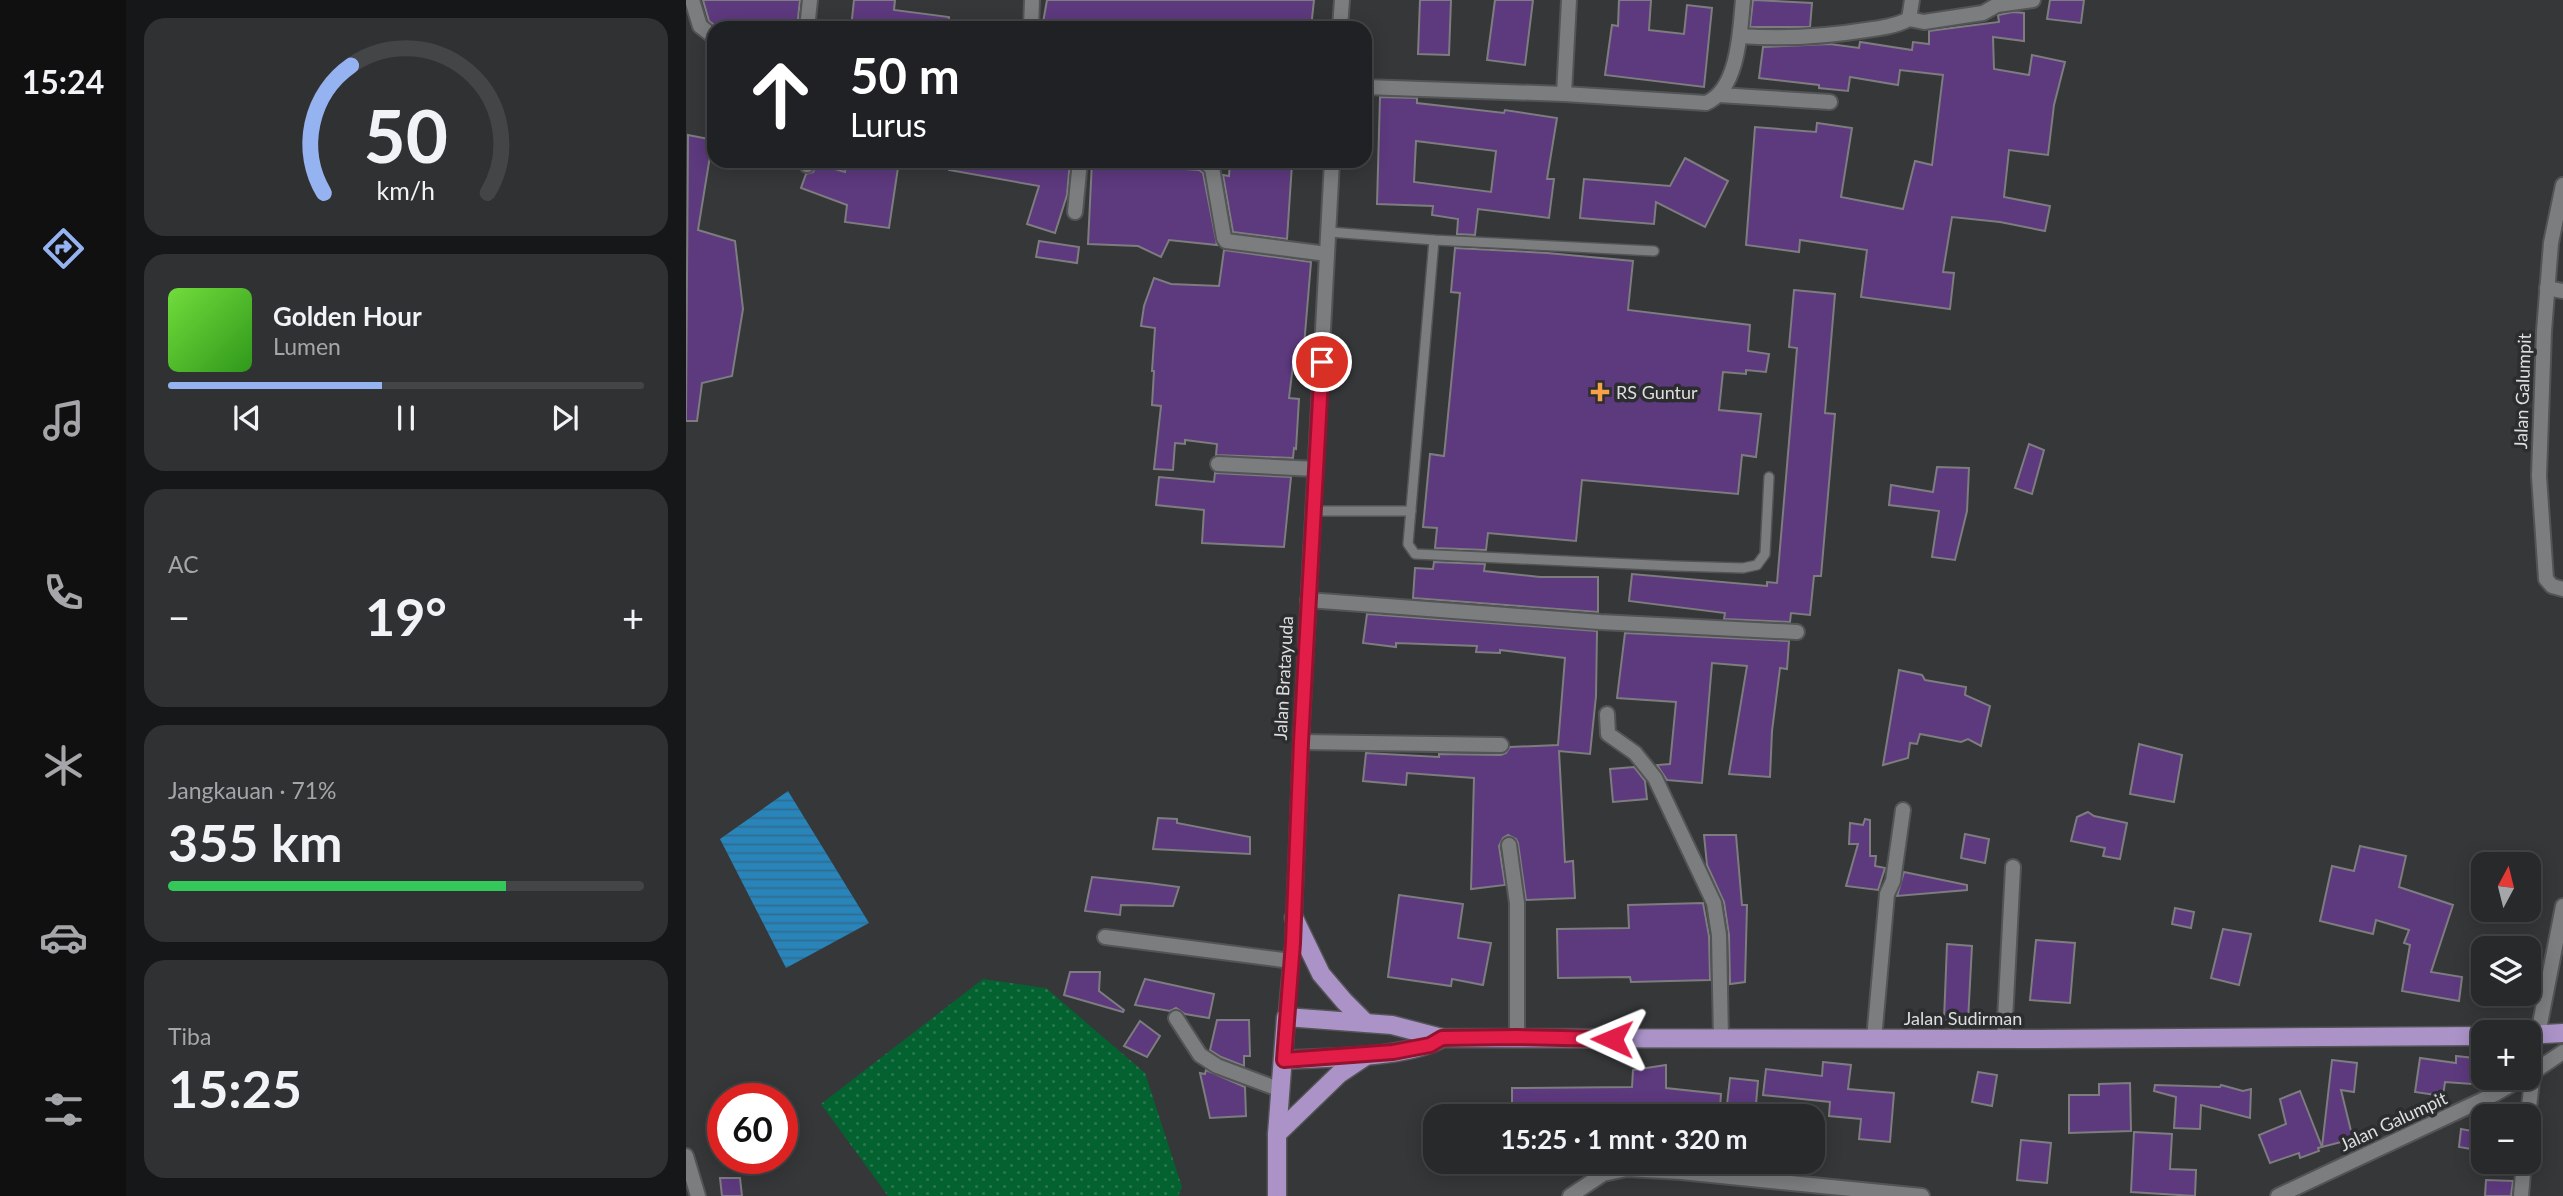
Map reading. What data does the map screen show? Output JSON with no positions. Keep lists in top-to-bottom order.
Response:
{
  "streets": {
    "main road": ["Jalan Bratayuda", "Jalan Sudirman"],
    "street": ["Jalan Galumpit"]
  },
  "places": {
    "health": ["RS Guntur"]
  },
  "north": "top",
  "page": {
    "tabs": "15:24",
    "turn": ["50 m", "Lurus"],
    "song": ["Golden Hour", "Lumen"],
    "tile": [
      "AC",
      ["Jangkauan · 71%", "355 km"],
      ["Tiba", "15:25"]
    ],
    "heat": ["−", "19°", "+"],
    "map_buttons": ["+", "−"],
    "limit": "60",
    "trip": "15:25 · 1 mnt · 320 m",
    "gauge": ["50", "km/h"]
  }
}
